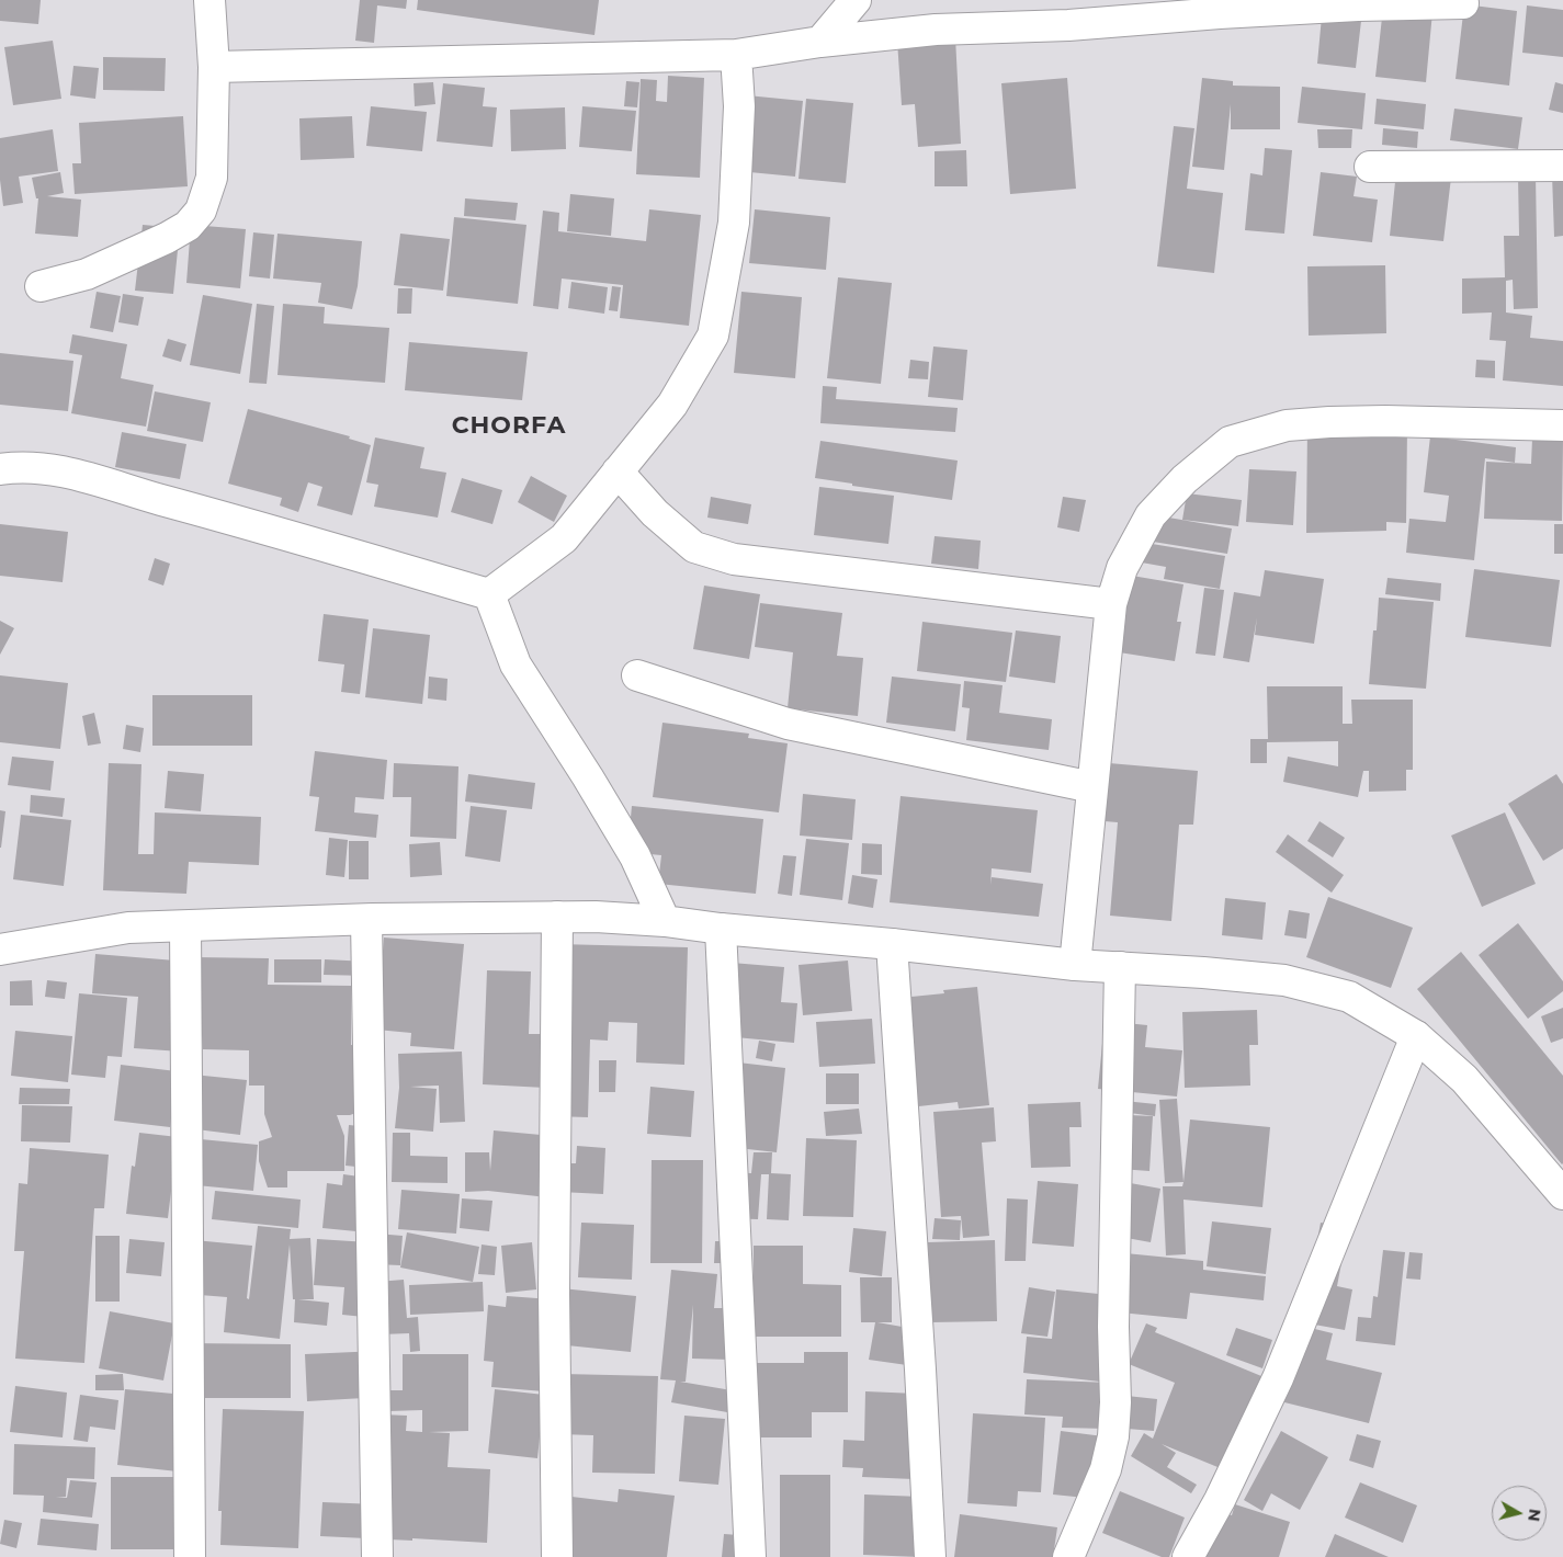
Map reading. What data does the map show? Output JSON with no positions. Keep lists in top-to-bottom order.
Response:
{
  "districts": ["CHORFA"],
  "north": "right"
}
